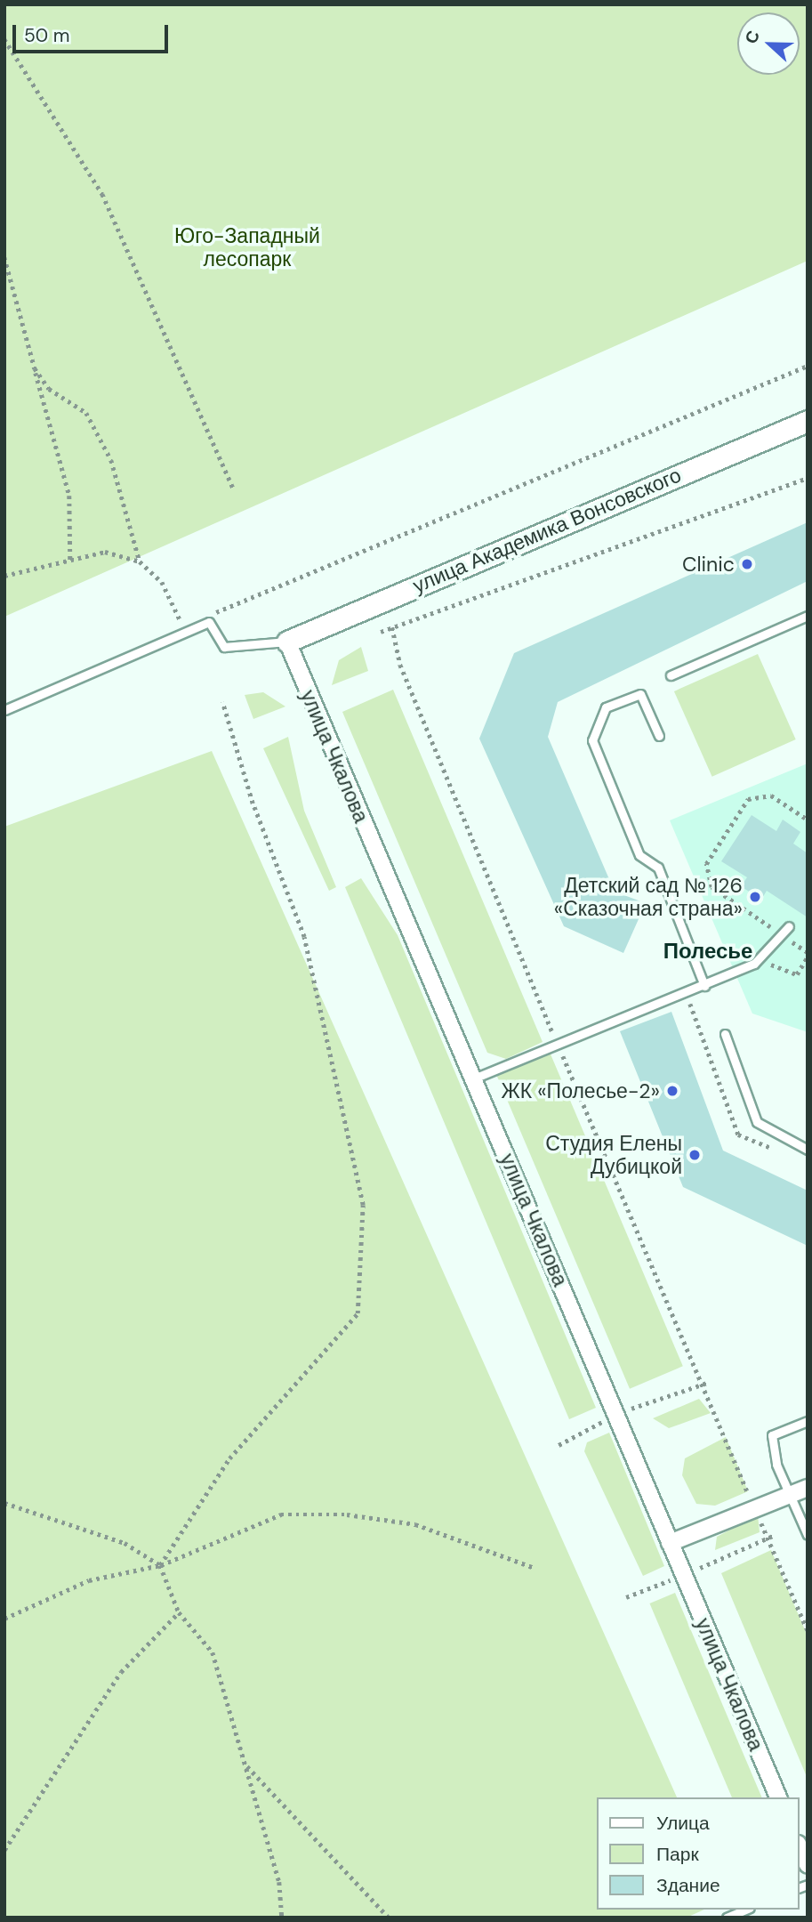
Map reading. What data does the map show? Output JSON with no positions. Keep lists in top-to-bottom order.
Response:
{
  "streets": {
    "street": ["улица Академика Вонсовского", "улица Чкалова"]
  },
  "crossings": [
    ["улица Академика Вонсовского", "улица Чкалова"]
  ],
  "districts": ["Полесье"],
  "parks": ["Юго-Западный лесопарк"],
  "places": [
    "Clinic",
    "Детский сад № 126 «Сказочная страна»",
    "ЖК «Полесье-2»",
    "Студия Елены Дубицкой"
  ],
  "legend": ["Улица", "Парк", "Здание"],
  "scale_bar": "50 m",
  "north": "left"
}
